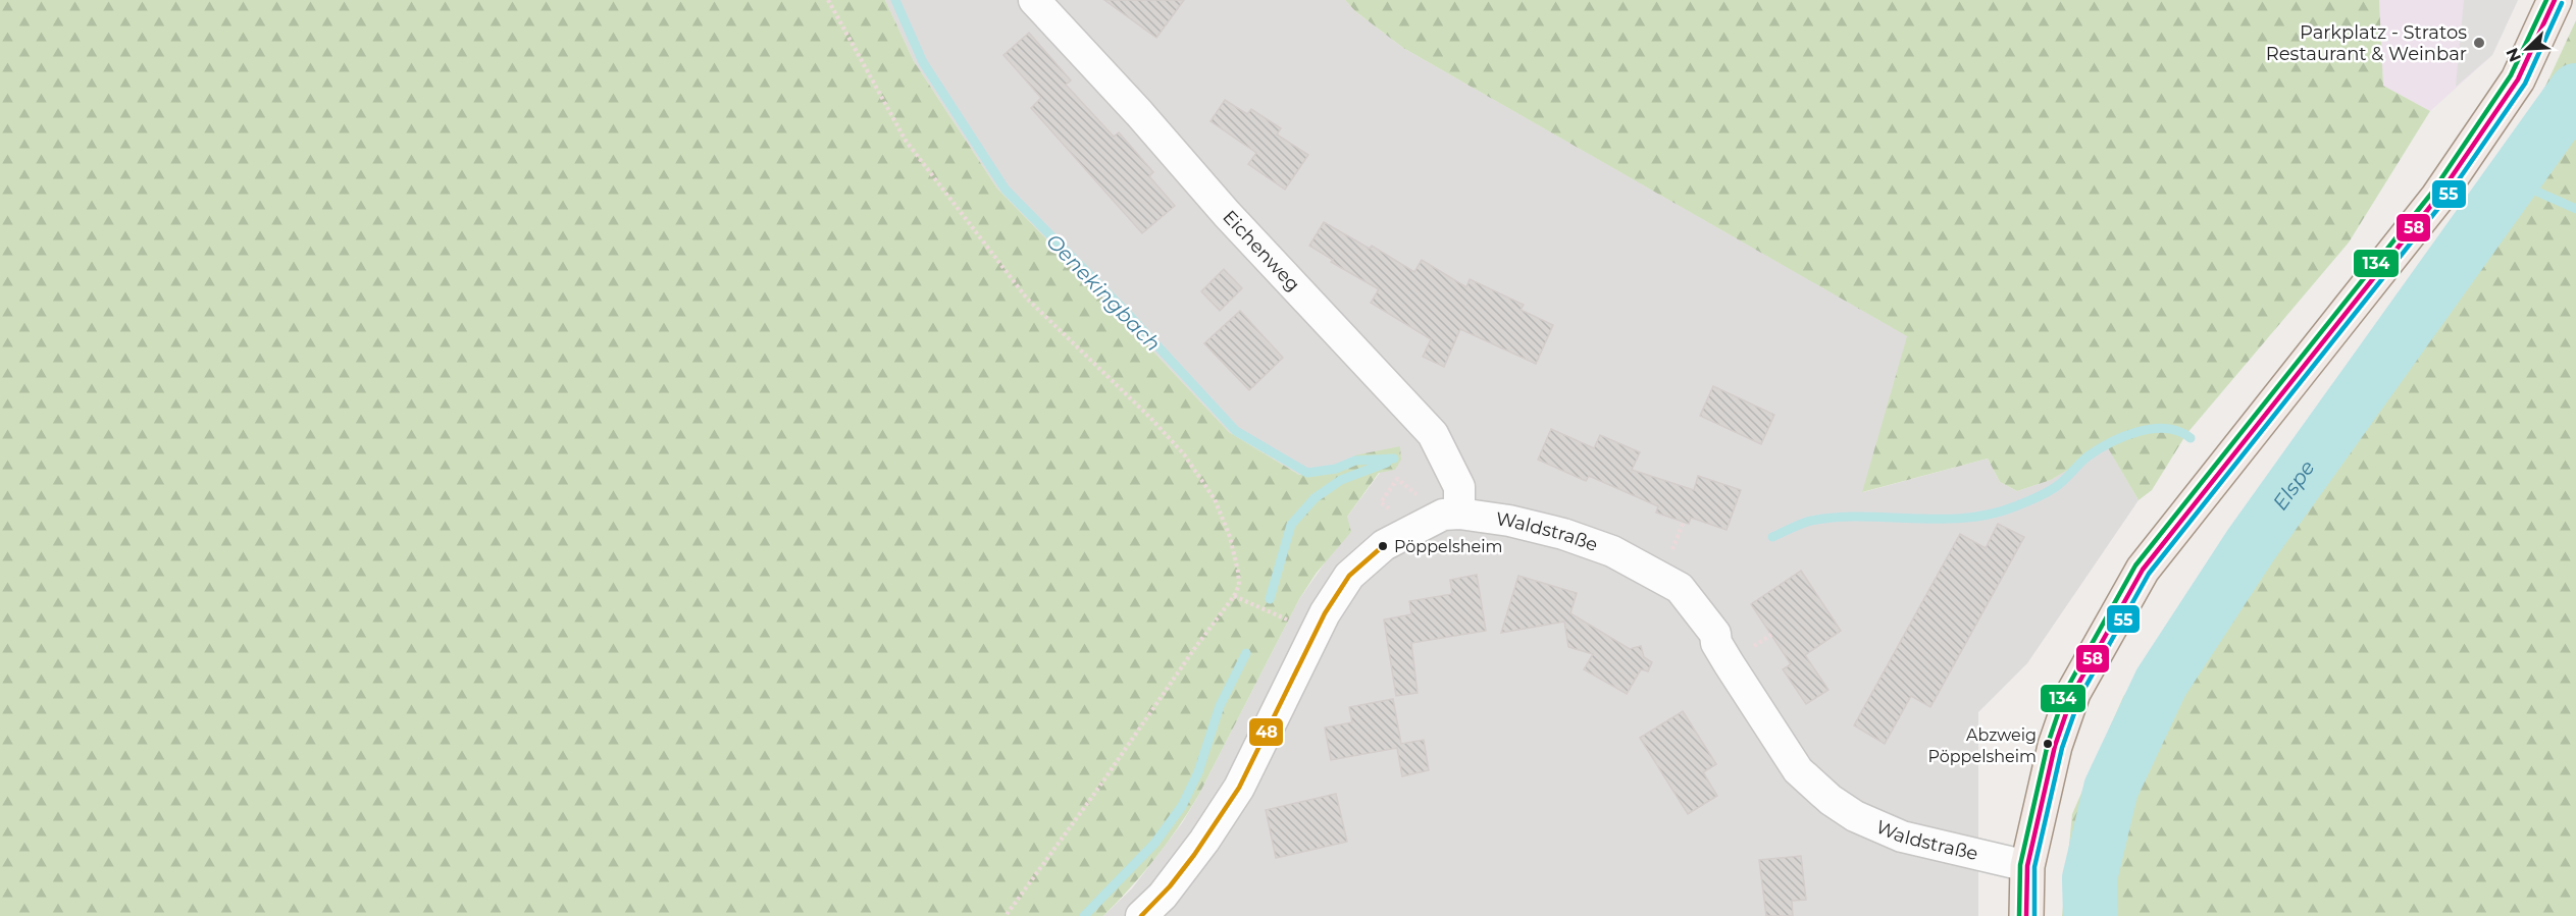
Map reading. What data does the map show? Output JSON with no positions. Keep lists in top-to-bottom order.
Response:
{
  "streets": {
    "street": ["Eichenweg", "Waldstraße"]
  },
  "crossings": [
    ["Eichenweg", "Waldstraße"]
  ],
  "water": ["Oenekingbach", "Elspe"],
  "places": ["Parkplatz - Stratos Restaurant & Weinbar", "Pöppelsheim", "Abzweig Pöppelsheim"],
  "lines": [
    "transit line 58",
    "transit line 134",
    "transit line 55",
    "transit line 48"
  ],
  "north": "bottom left"
}
